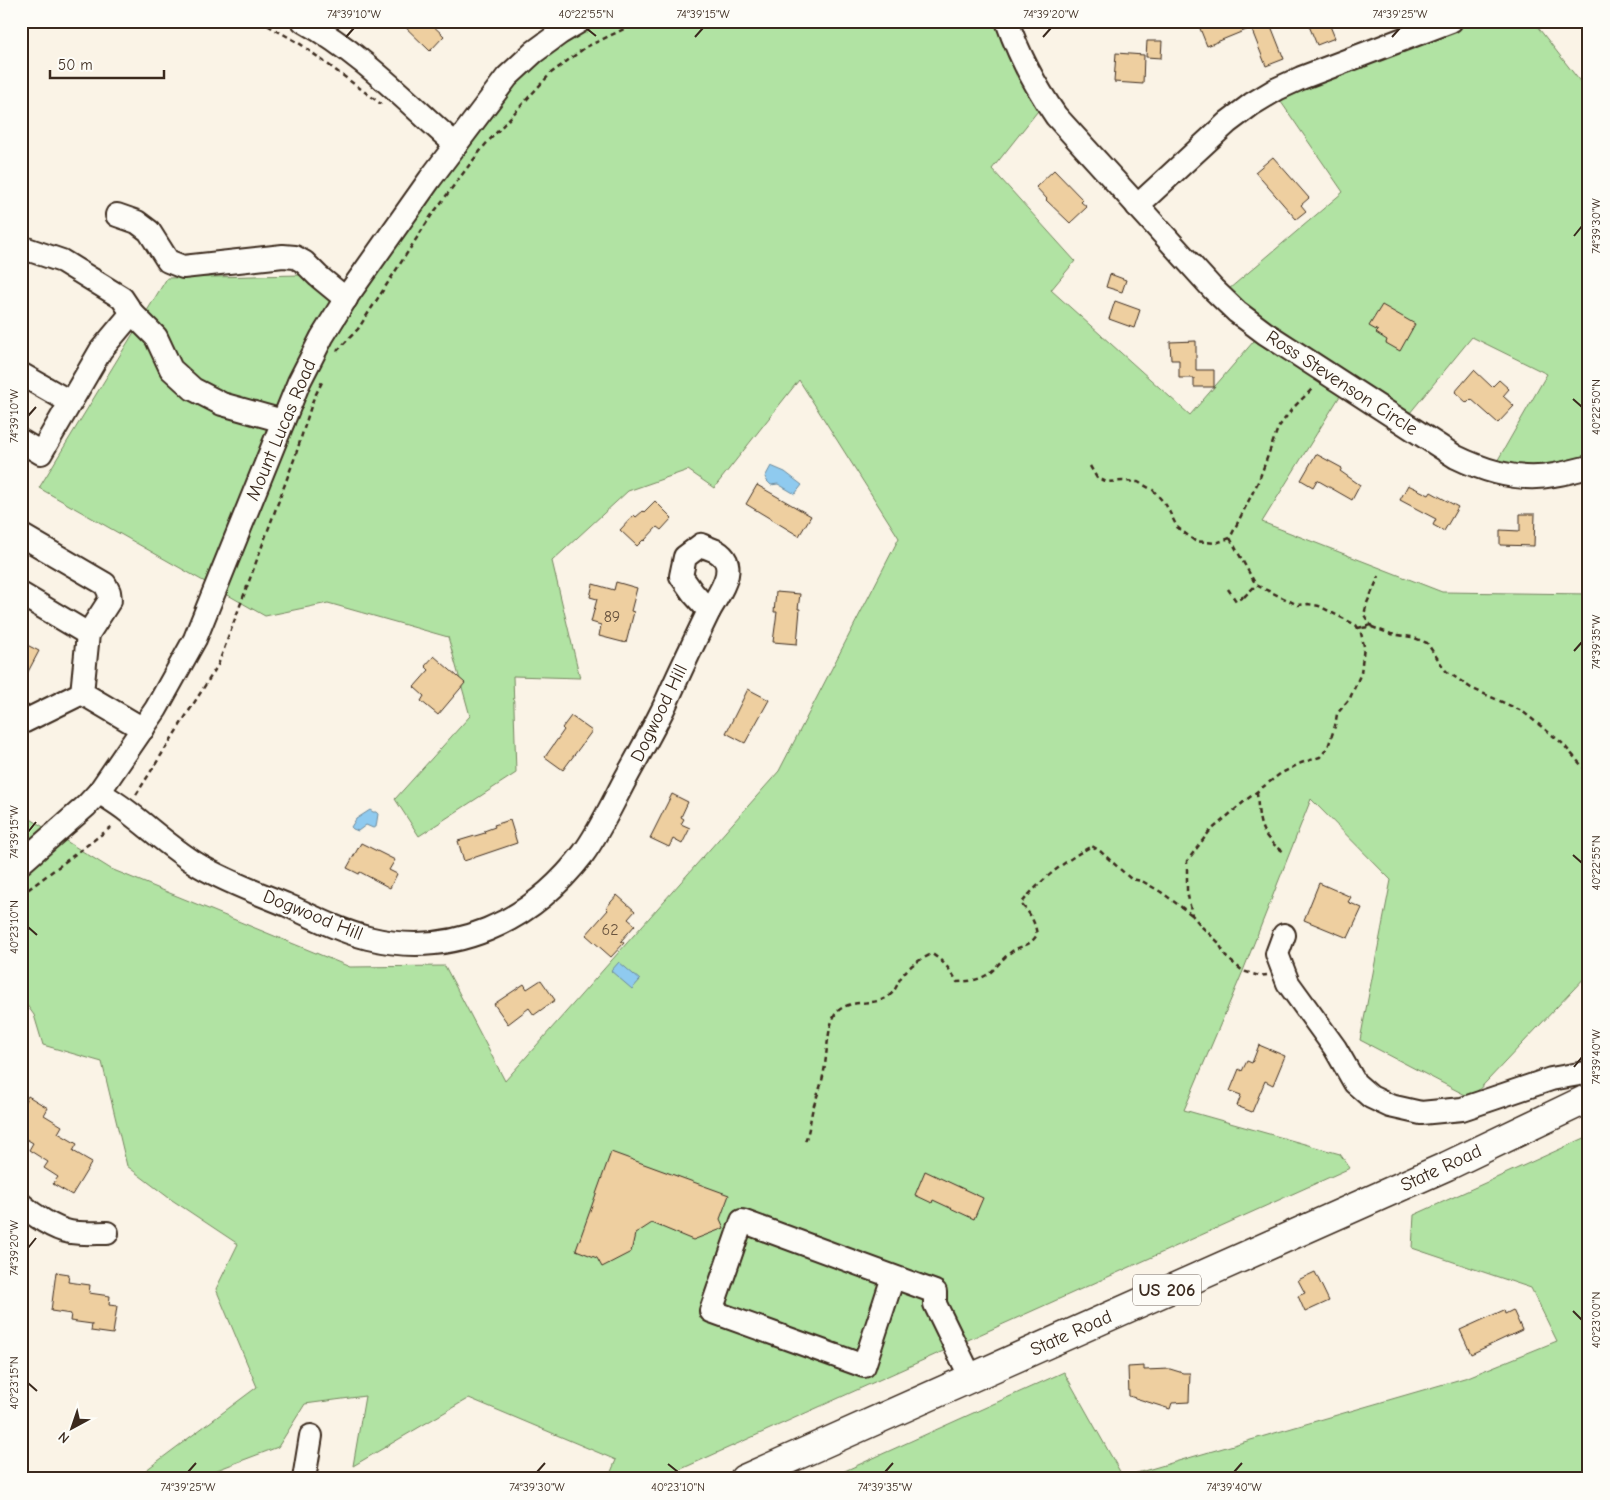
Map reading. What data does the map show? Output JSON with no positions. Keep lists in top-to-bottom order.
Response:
{
  "streets": {
    "highway": ["State Road", "US 206"],
    "street": ["Ross Stevenson Circle", "Mount Lucas Road", "Dogwood Hill"]
  },
  "crossings": [
    ["Mount Lucas Road", "Dogwood Hill"]
  ],
  "house_numbers": ["89", "62"],
  "scale_bar": "50 m",
  "north": "bottom left",
  "coordinates": [
    "74°39'10\"W",
    "40°22'55\"N",
    "74°39'15\"W",
    "74°39'20\"W",
    "74°39'25\"W",
    "74°39'30\"W",
    "40°22'50\"N",
    "74°39'35\"W",
    "40°23'10\"N",
    "74°39'40\"W",
    "40°23'00\"N",
    "40°23'15\"N"
  ]
}
